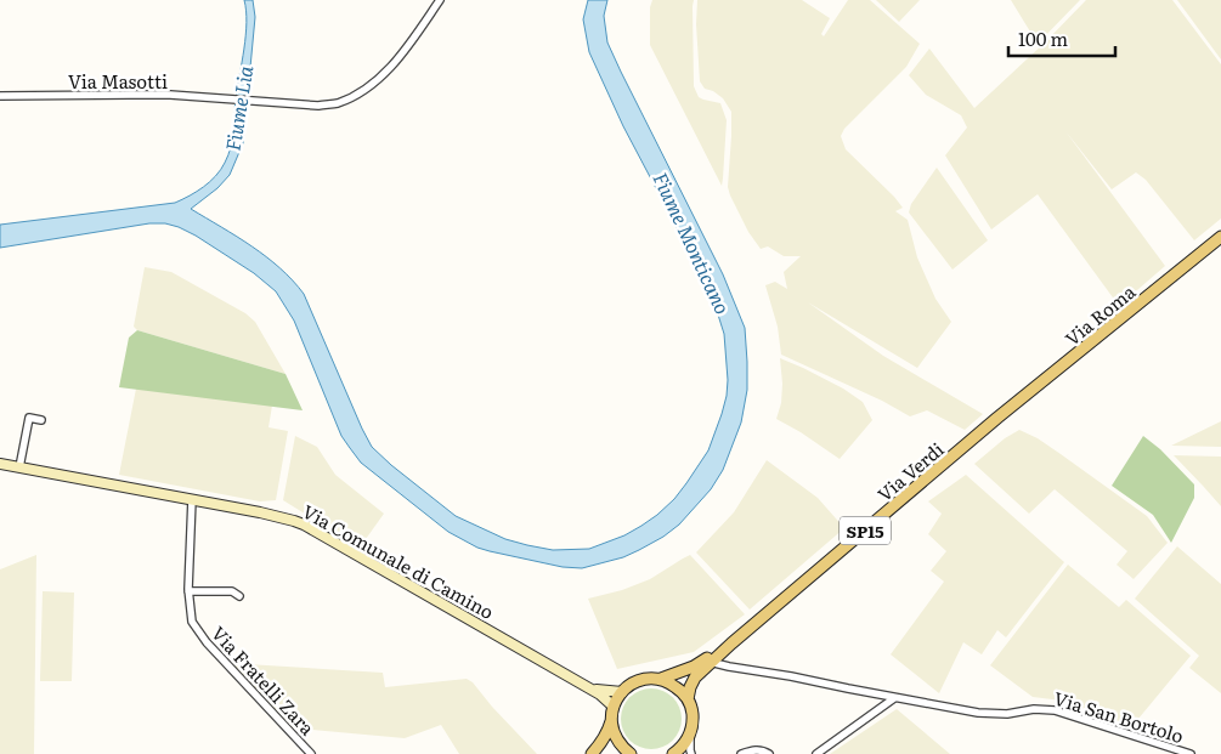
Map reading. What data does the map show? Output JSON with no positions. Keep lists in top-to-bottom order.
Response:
{
  "streets": {
    "main road": ["Via Roma", "Via Verdi", "SP15"],
    "street": [
      "Via Masotti",
      "Via Comunale di Camino",
      "Via Fratelli Zara",
      "Via San Bortolo"
    ]
  },
  "crossings": [
    ["Via Roma", "Via Verdi"],
    ["Via Verdi", "SP15"],
    ["SP15", "Via Comunale di Camino"],
    ["SP15", "Via San Bortolo"],
    ["Via Comunale di Camino", "Via Fratelli Zara"]
  ],
  "water": ["Fiume Lia", "Fiume Monticano"],
  "scale_bar": "100 m"
}
